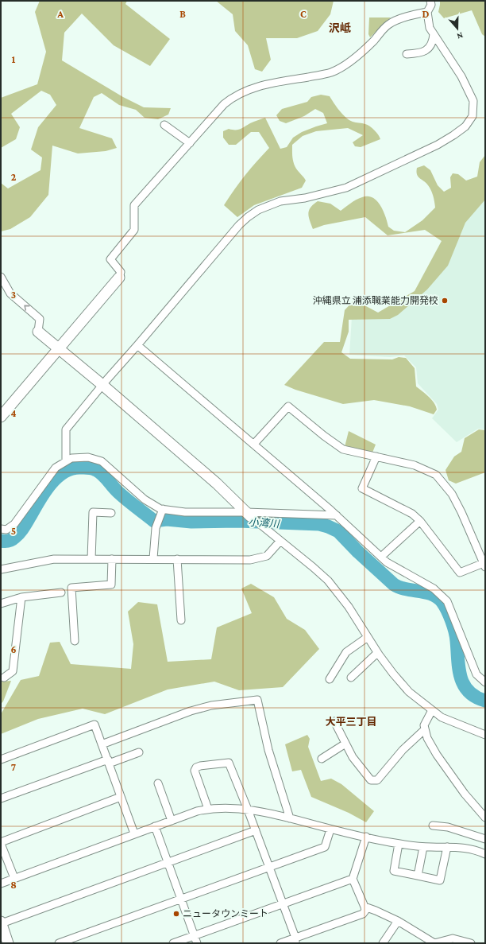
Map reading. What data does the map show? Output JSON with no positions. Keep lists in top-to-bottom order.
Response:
{
  "districts": ["沢岻", "大平三丁目"],
  "water": ["小湾川"],
  "places": ["沖縄県立 浦添職業能力開発校", "ニュータウンミート"],
  "north": "bottom",
  "grid": {
    "columns": [
      "A",
      "B",
      "C",
      "D"
    ],
    "rows": [
      "1",
      "2",
      "3",
      "4",
      "5",
      "6",
      "7",
      "8"
    ]
  }
}
